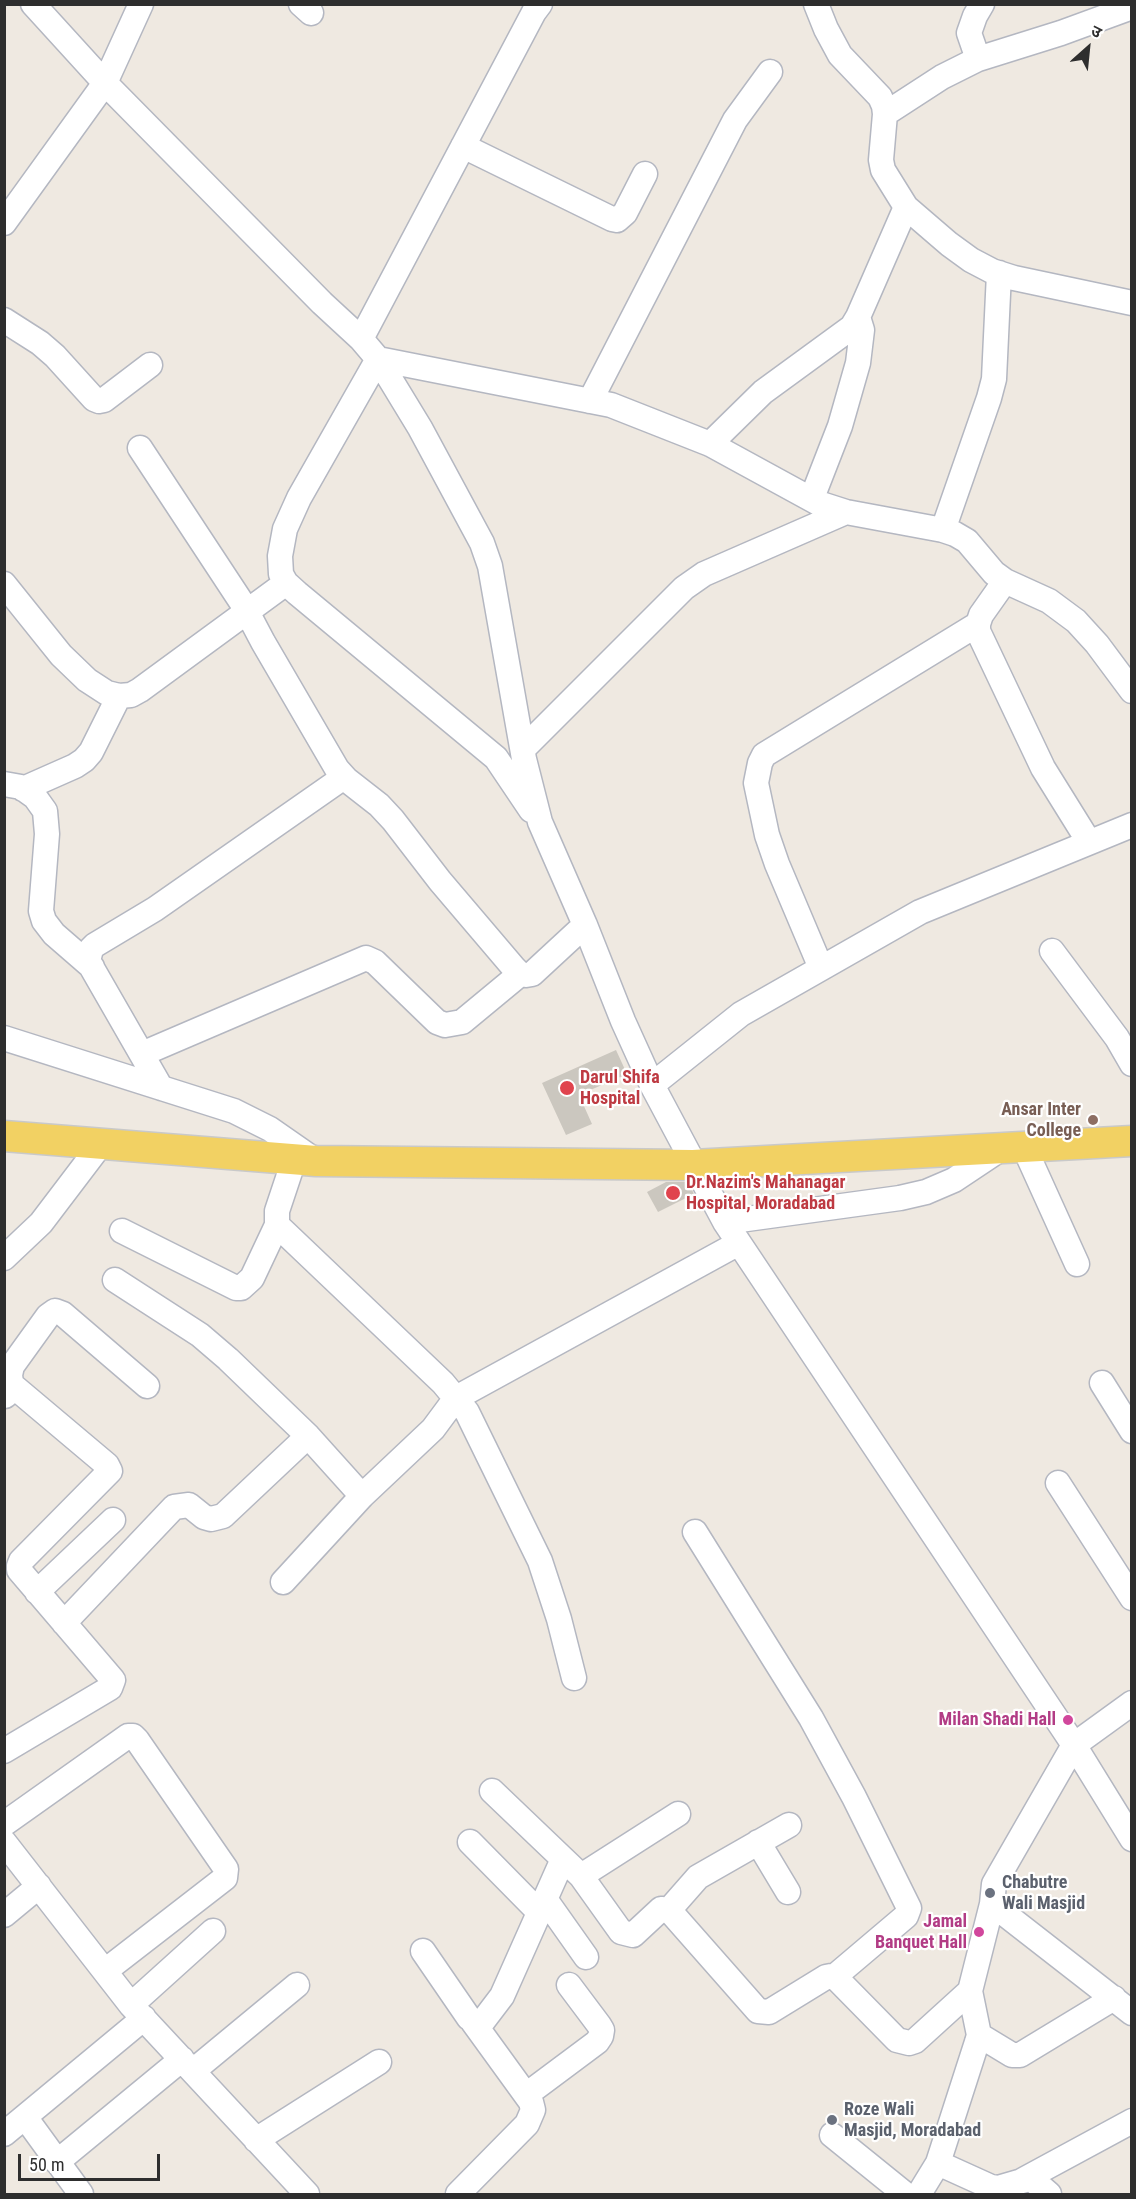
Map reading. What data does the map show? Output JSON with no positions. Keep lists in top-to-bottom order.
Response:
{
  "places": [
    "Darul Shifa Hospital",
    "Ansar Inter College",
    "Dr.Nazim's Mahanagar Hospital, Moradabad",
    "Milan Shadi Hall",
    "Chabutre Wali Masjid",
    "Jamal Banquet Hall",
    "Roze Wali Masjid, Moradabad"
  ],
  "scale_bar": "50 m",
  "north": "top right"
}
